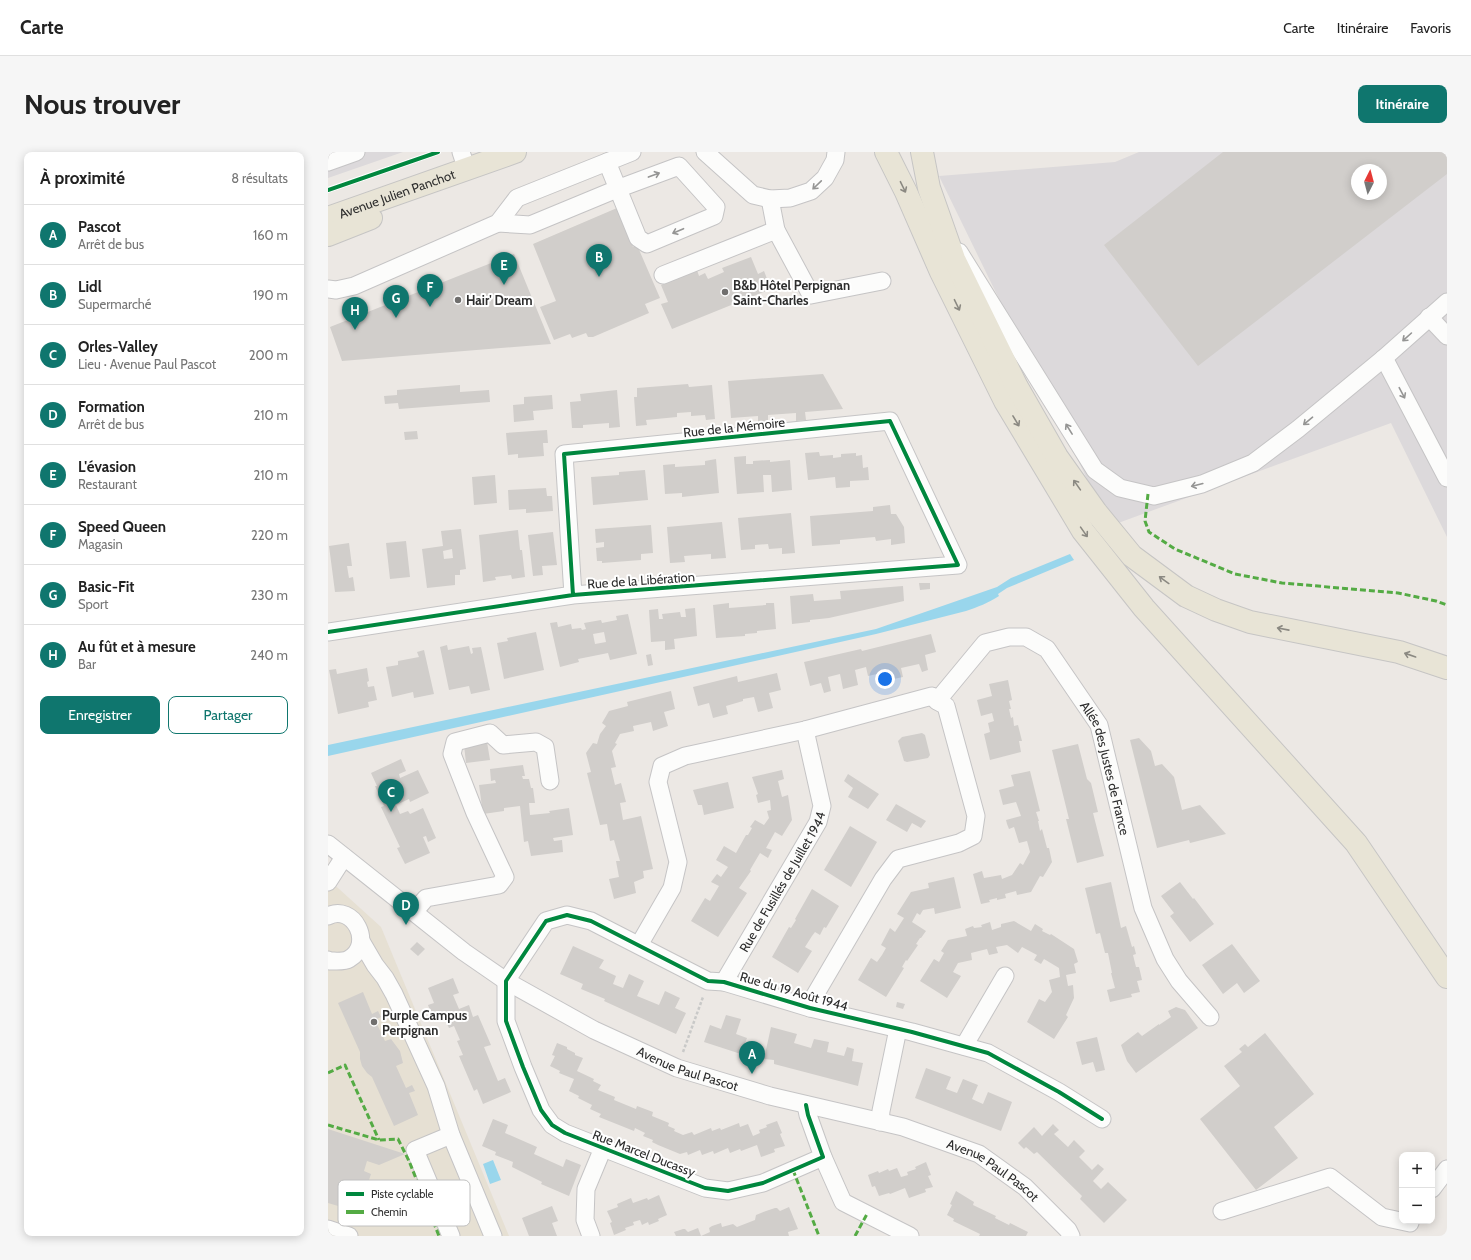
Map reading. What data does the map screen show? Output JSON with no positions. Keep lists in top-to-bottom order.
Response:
{
  "streets": {
    "main road": ["Avenue Julien Panchot"],
    "street": [
      "Rue de la Mémoire",
      "Rue de la Libération",
      "Allée des Justes de France",
      "Rue de Fusillés de Juillet 1944",
      "Rue du 19 Août 1944",
      "Avenue Paul Pascot",
      "Rue Marcel Ducassy"
    ]
  },
  "crossings": [
    ["Rue de la Mémoire", "Rue de la Libération"],
    ["Rue de Fusillés de Juillet 1944", "Rue du 19 Août 1944"],
    ["Rue du 19 Août 1944", "Avenue Paul Pascot"],
    ["Rue du 19 Août 1944", "Rue Marcel Ducassy"],
    ["Avenue Paul Pascot", "Rue Marcel Ducassy"]
  ],
  "places": ["B&b Hôtel Perpignan Saint-Charles", "Hair' Dream", "Purple Campus Perpignan"],
  "legend": ["Piste cyclable", "Chemin"],
  "north": "top",
  "page": {
    "header": "Carte",
    "nav": ["Carte", "Itinéraire", "Favoris"],
    "buttons": [
      "Itinéraire",
      ["Enregistrer", "Partager"]
    ],
    "title": "Nous trouver",
    "heading": ["À proximité", "8 résultats"],
    "list": [
      {
        "mark": "A",
        "name": "Pascot",
        "note": "Arrêt de bus",
        "value": "160 m"
      },
      {
        "mark": "B",
        "name": "Lidl",
        "note": "Supermarché",
        "value": "190 m"
      },
      {
        "mark": "C",
        "name": "Orles-Valley",
        "note": "Lieu · Avenue Paul Pascot",
        "value": "200 m"
      },
      {
        "mark": "D",
        "name": "Formation",
        "note": "Arrêt de bus",
        "value": "210 m"
      },
      {
        "mark": "E",
        "name": "L'évasion",
        "note": "Restaurant",
        "value": "210 m"
      },
      {
        "mark": "F",
        "name": "Speed Queen",
        "note": "Magasin",
        "value": "220 m"
      },
      {
        "mark": "G",
        "name": "Basic-Fit",
        "note": "Sport",
        "value": "230 m"
      },
      {
        "mark": "H",
        "name": "Au fût et à mesure",
        "note": "Bar",
        "value": "240 m"
      }
    ],
    "pins": [
      "B",
      "E",
      "F",
      "G",
      "H",
      "C",
      "D",
      "A"
    ],
    "map_buttons": ["+", "−"]
  }
}
